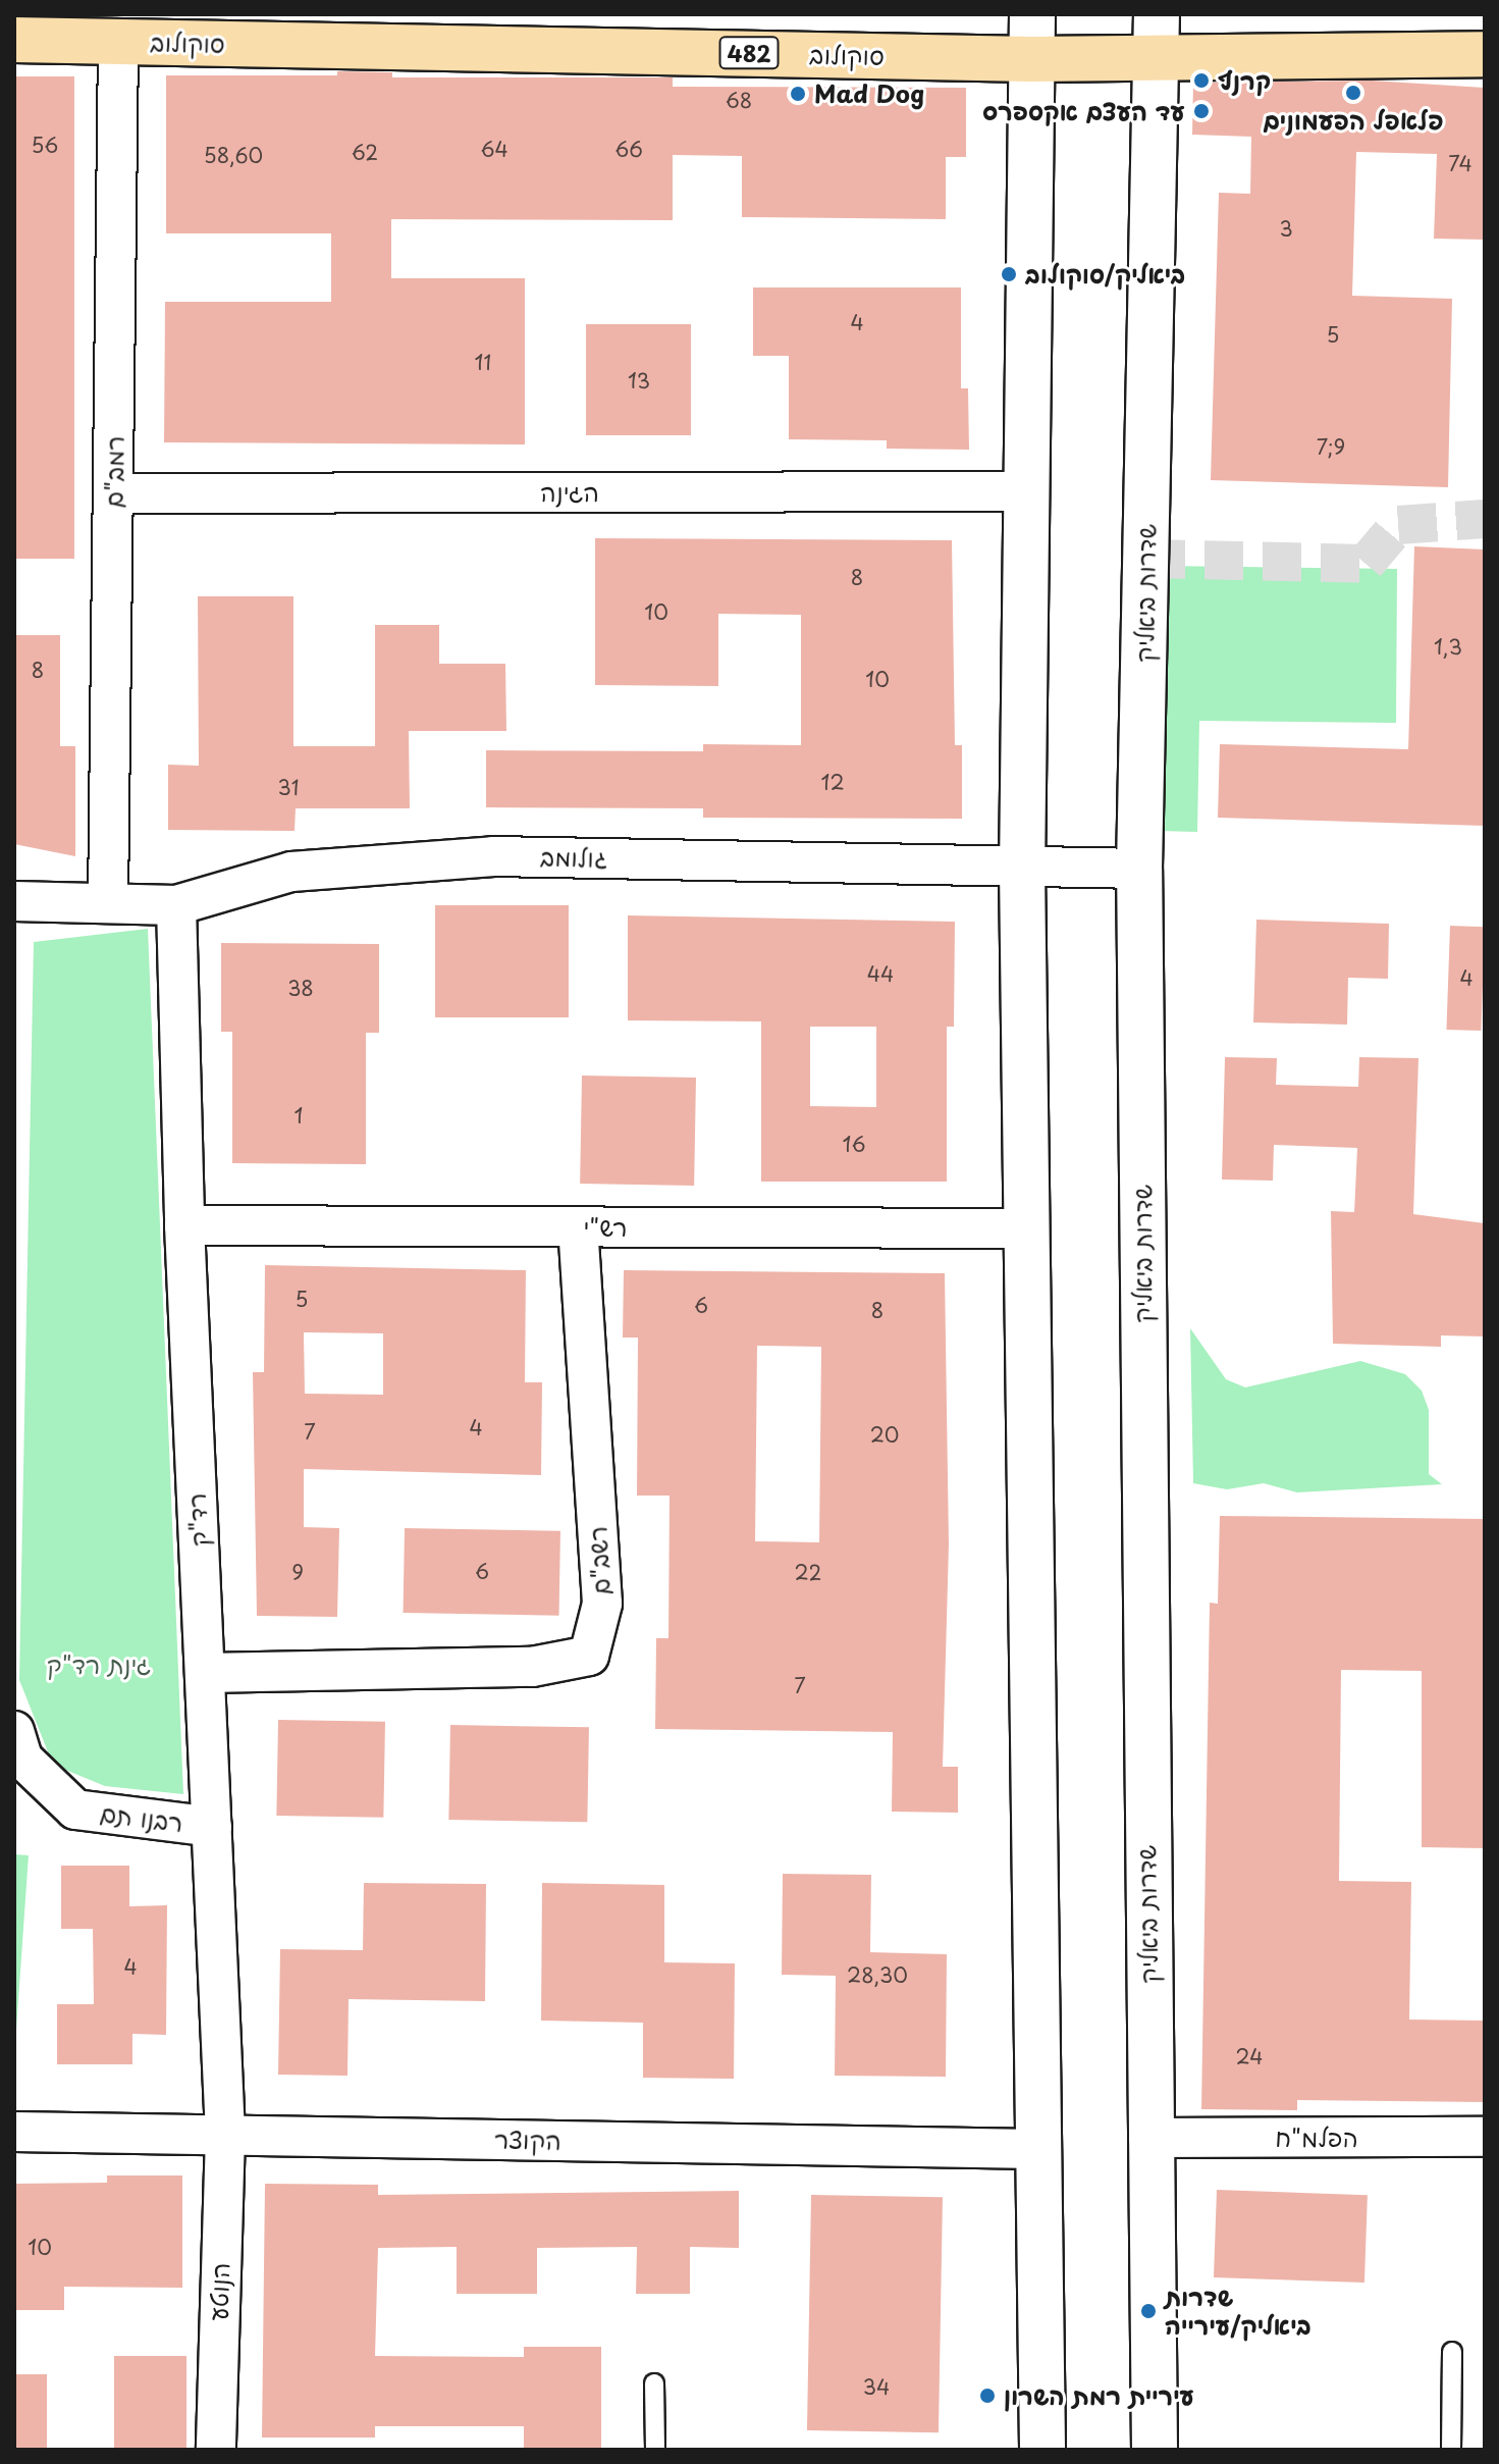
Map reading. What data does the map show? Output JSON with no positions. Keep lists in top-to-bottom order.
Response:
{
  "streets": {
    "main road": ["סוקולוב", "482"],
    "street": [
      "רמב\"ם",
      "הגינה",
      "שדרות ביאליק",
      "גולומב",
      "רש\"י",
      "רד\"ק",
      "רשב\"ם",
      "רבנו תם",
      "הפלמ\"ח",
      "הקוצר",
      "הנוטע"
    ]
  },
  "crossings": [
    ["סוקולוב", "רמב\"ם"],
    ["סוקולוב", "שדרות ביאליק"],
    ["רמב\"ם", "הגינה"],
    ["רמב\"ם", "גולומב"],
    ["שדרות ביאליק", "גולומב"],
    ["שדרות ביאליק", "הפלמ\"ח"],
    ["גולומב", "רד\"ק"],
    ["רש\"י", "רד\"ק"],
    ["רש\"י", "רשב\"ם"],
    ["רד\"ק", "רשב\"ם"],
    ["רד\"ק", "רבנו תם"],
    ["רד\"ק", "הקוצר"],
    ["רד\"ק", "הנוטע"],
    ["הקוצר", "הנוטע"]
  ],
  "parks": ["גינת רד\"ק"],
  "places": [
    "קרנף",
    "פלאפל הפעמונים",
    "Mad Dog",
    "עד העצם אקספרס",
    "ביאליק/סוקולוב",
    "שדרות ביאליק/עירייה",
    "עיריית רמת השרון"
  ],
  "house_numbers": [
    "68",
    "56",
    "64",
    "66",
    "62",
    "58,60",
    "74",
    "3",
    "4",
    "5",
    "11",
    "13",
    "7;9",
    "8",
    "10",
    "1,3",
    "8",
    "10",
    "12",
    "31",
    "44",
    "4",
    "38",
    "1",
    "16",
    "5",
    "6",
    "8",
    "4",
    "7",
    "20",
    "6",
    "9",
    "22",
    "7",
    "4",
    "28,30",
    "24",
    "10",
    "34"
  ]
}
